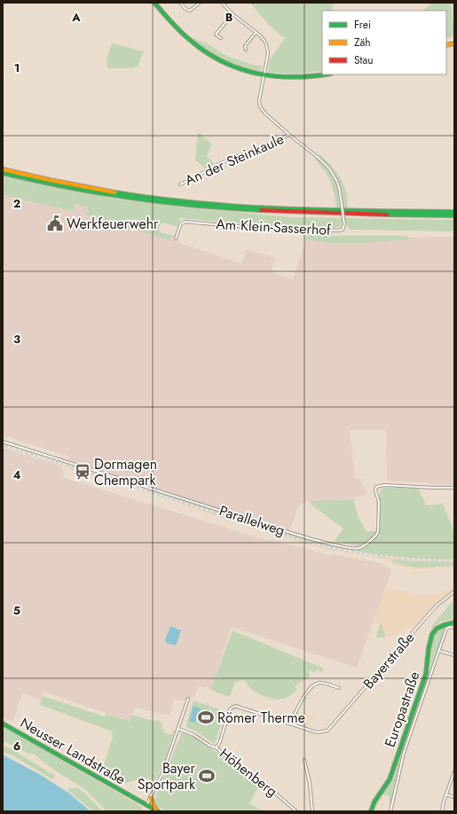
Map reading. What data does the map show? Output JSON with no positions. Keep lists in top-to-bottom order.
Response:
{
  "streets": {
    "main road": ["Europastraße", "Neusser Landstraße"],
    "street": [
      "An der Steinkaule",
      "Am Klein-Sasserhof",
      "Parallelweg",
      "Bayerstraße",
      "Höhenberg"
    ]
  },
  "crossings": [
    ["An der Steinkaule", "Am Klein-Sasserhof"]
  ],
  "places": {
    "public building": ["Werkfeuerwehr"],
    "station": ["Dormagen Chempark"],
    "sports": ["Römer Therme", "Bayer Sportpark"]
  },
  "legend": ["Frei", "Zäh", "Stau"],
  "grid": {
    "columns": ["A", "B"],
    "rows": [
      "1",
      "2",
      "3",
      "4",
      "5",
      "6"
    ]
  }
}
